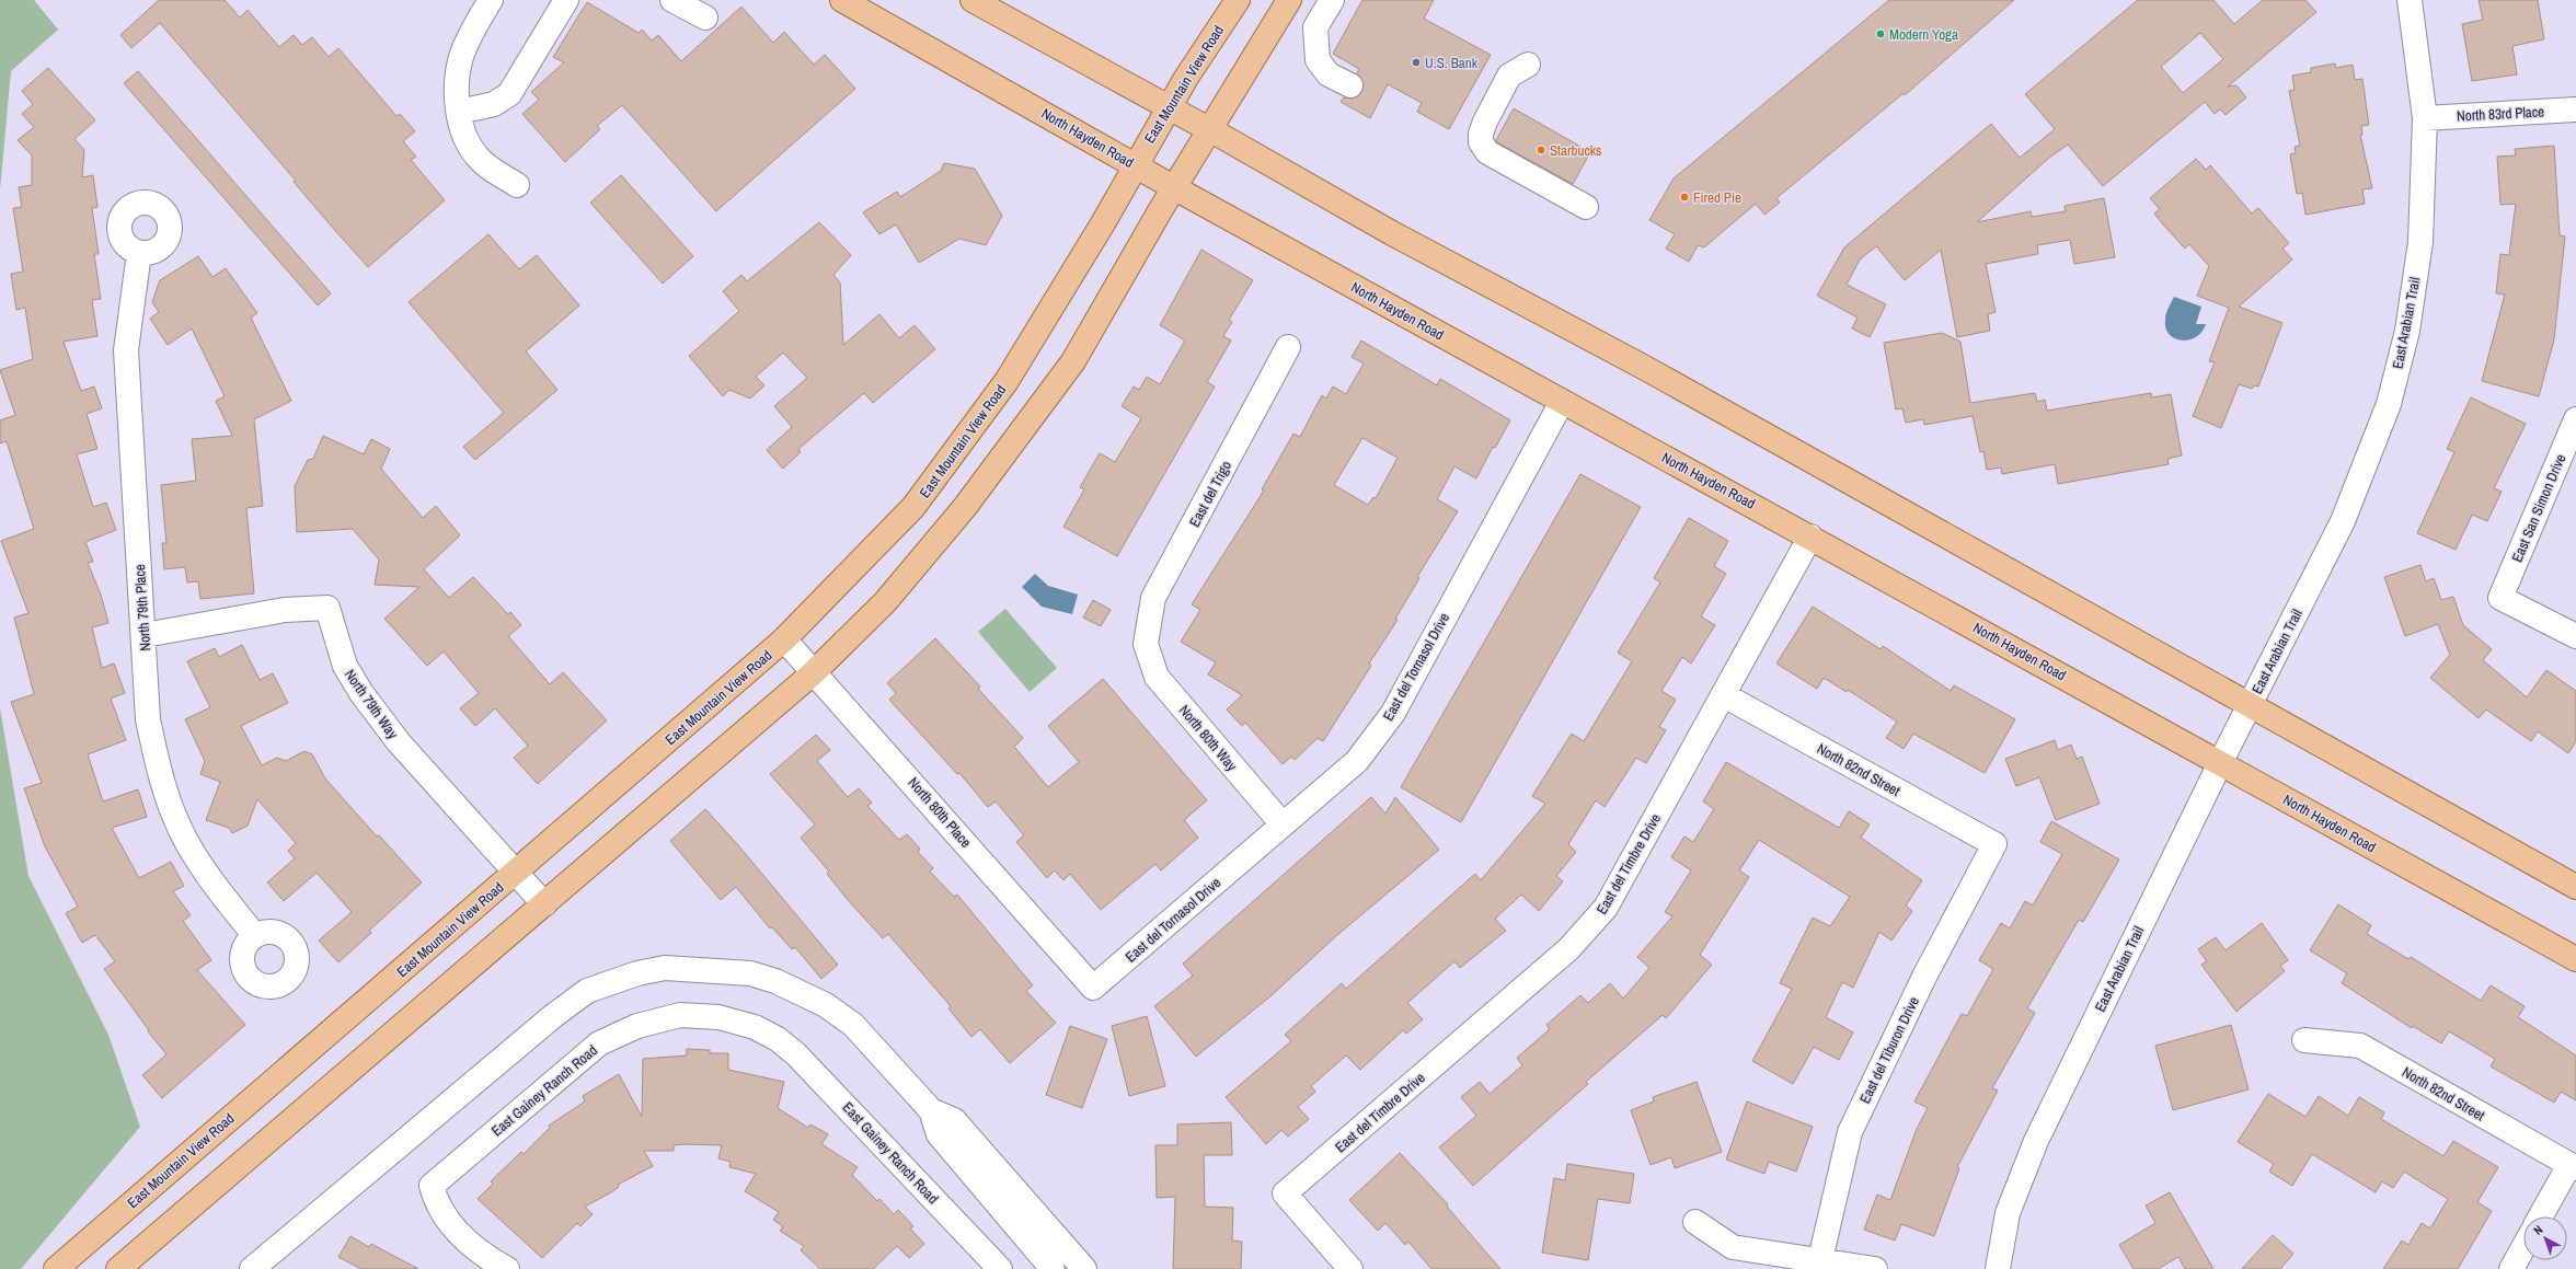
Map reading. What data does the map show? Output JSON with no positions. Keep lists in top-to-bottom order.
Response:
{
  "streets": {
    "main road": ["East Mountain View Road", "North Hayden Road"],
    "street": [
      "North 83rd Place",
      "East Arabian Trail",
      "East del Trigo",
      "East San Simon Drive",
      "North 79th Place",
      "East del Tornasol Drive",
      "North 79th Way",
      "North 80th Way",
      "North 82nd Street",
      "North 80th Place",
      "East del Timbre Drive",
      "East del Tiburon Drive",
      "East Gainey Ranch Road"
    ]
  },
  "crossings": [
    ["East Mountain View Road", "North Hayden Road"],
    ["East Mountain View Road", "North 79th Way"],
    ["East Mountain View Road", "North 80th Place"],
    ["North 83rd Place", "East Arabian Trail"],
    ["North Hayden Road", "East Arabian Trail"],
    ["North Hayden Road", "East del Tornasol Drive"],
    ["North Hayden Road", "East del Timbre Drive"],
    ["East del Trigo", "North 80th Way"],
    ["North 79th Place", "North 79th Way"],
    ["East del Tornasol Drive", "North 80th Way"],
    ["East del Tornasol Drive", "North 80th Place"],
    ["North 82nd Street", "East del Timbre Drive"],
    ["North 82nd Street", "East del Tiburon Drive"]
  ],
  "places": [
    "Modern Yoga",
    "U.S. Bank",
    "Starbucks",
    "Fired Pie"
  ],
  "north": "top left"
}
